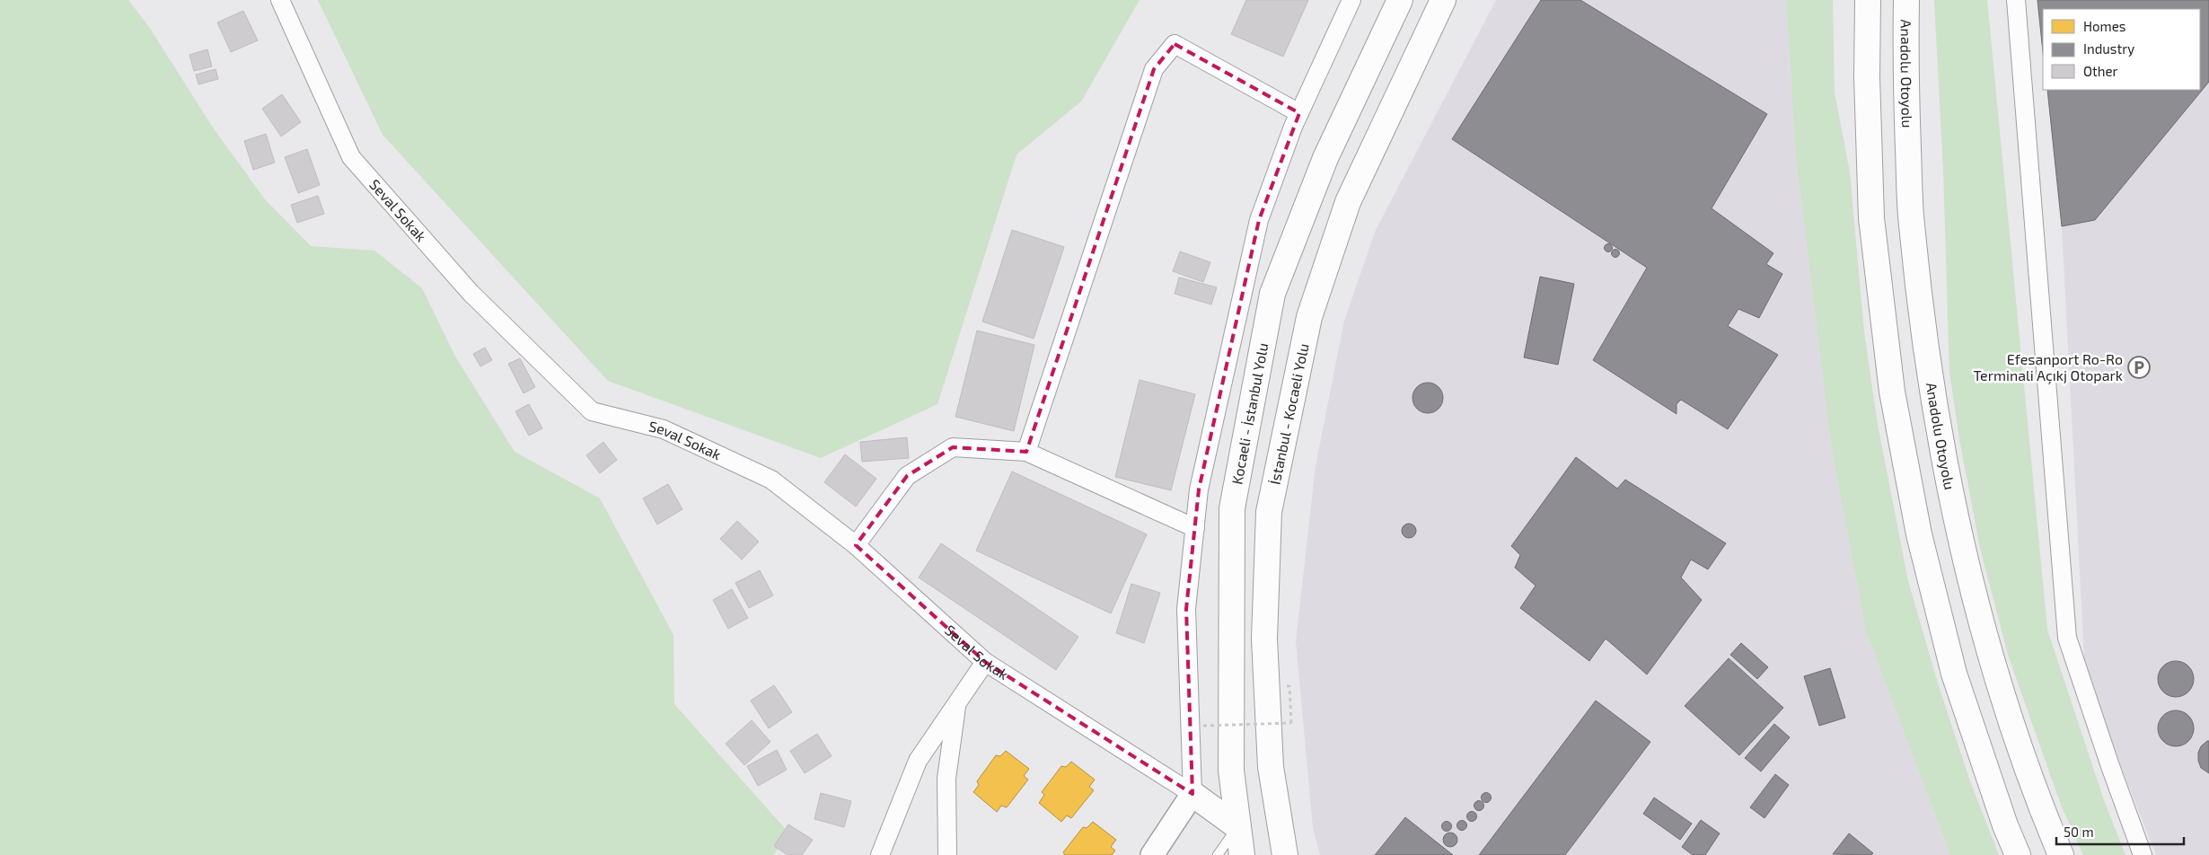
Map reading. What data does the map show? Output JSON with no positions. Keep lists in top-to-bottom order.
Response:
{
  "streets": {
    "highway": ["Anadolu Otoyolu", "Kocaeli - İstanbul Yolu", "İstanbul - Kocaeli Yolu"],
    "street": ["Seval Sokak"]
  },
  "places": {
    "parking": ["Efesanport Ro-Ro Terminali Açıkj Otopark"]
  },
  "legend": ["Homes", "Industry", "Other"],
  "scale_bar": "50 m"
}
